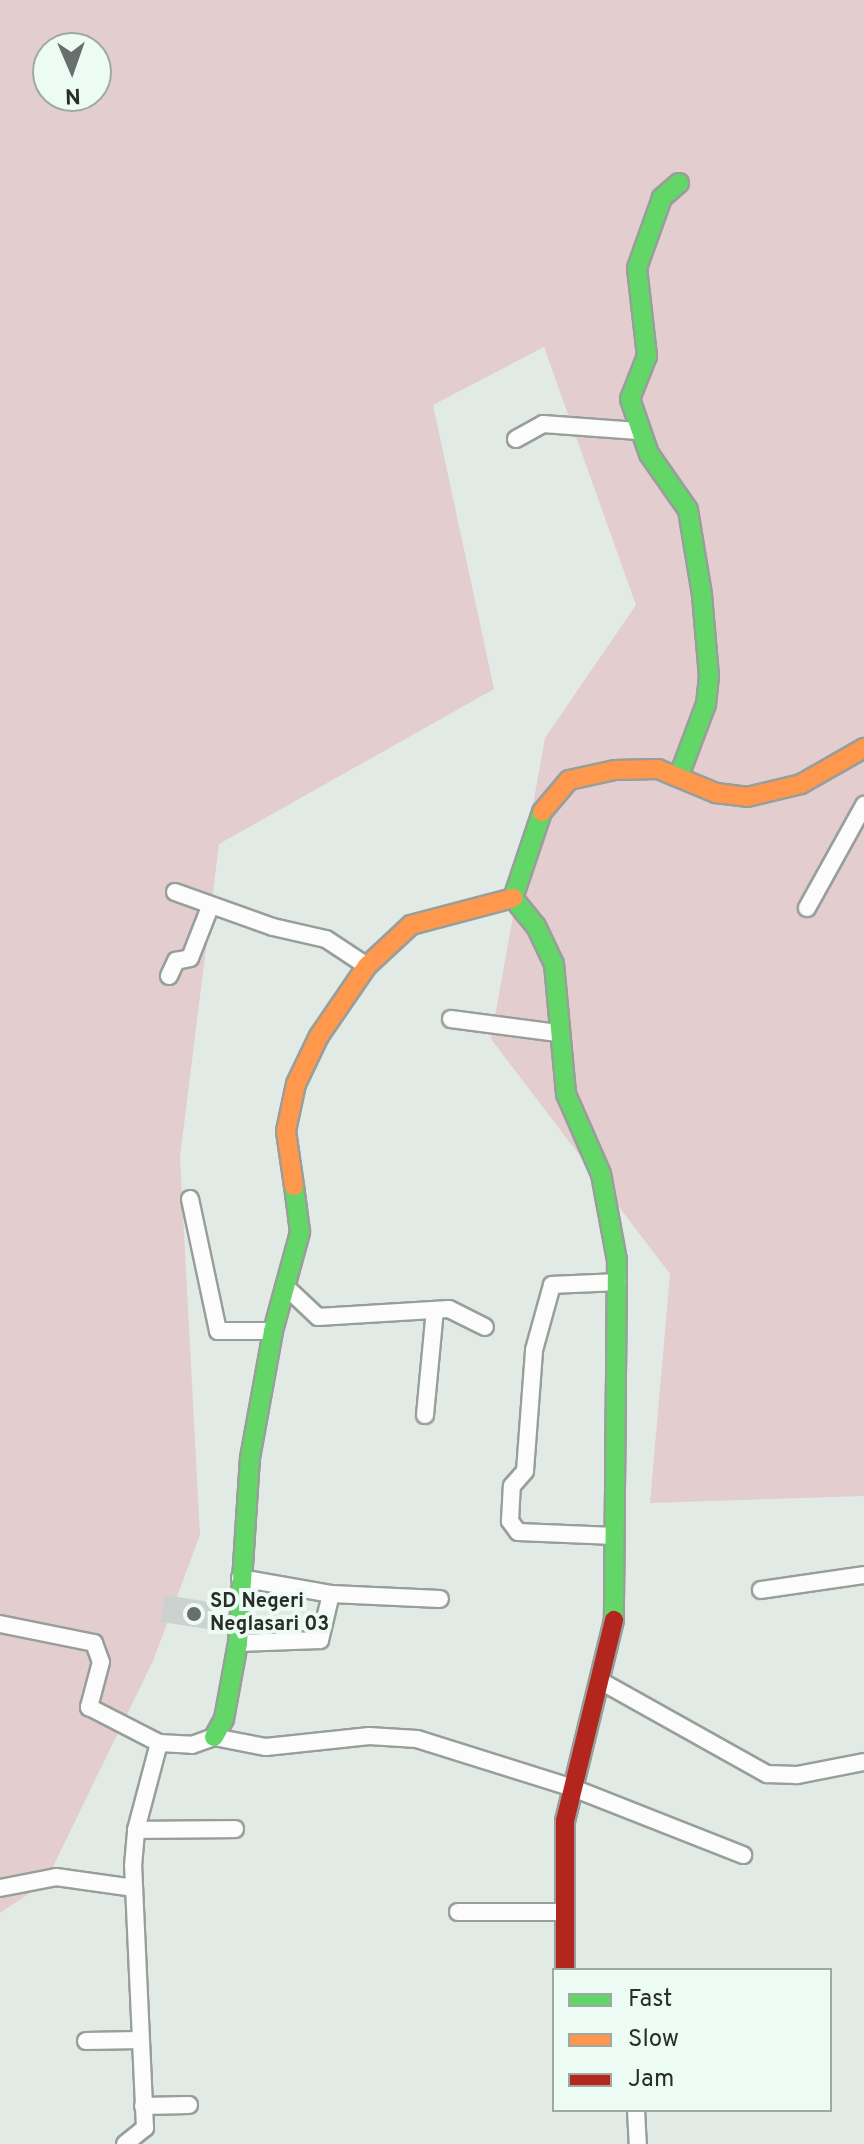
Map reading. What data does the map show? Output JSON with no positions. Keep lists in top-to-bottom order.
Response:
{
  "places": ["SD Negeri Neglasari 03"],
  "legend": ["Fast", "Slow", "Jam"],
  "north": "bottom"
}
